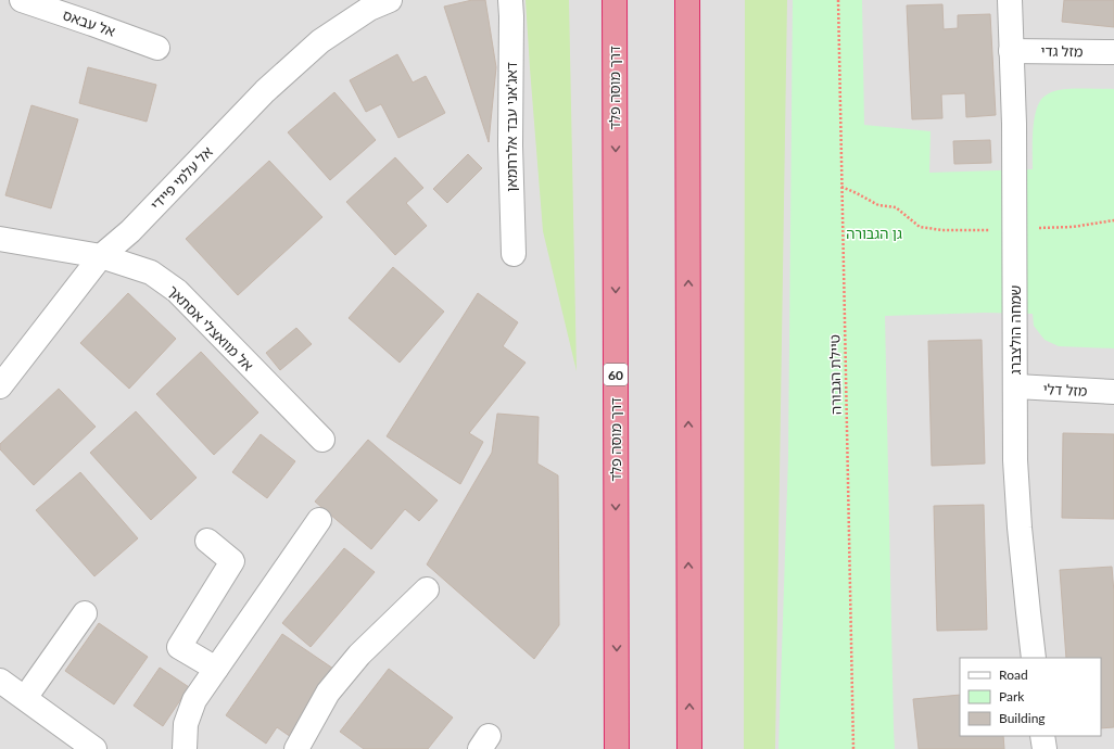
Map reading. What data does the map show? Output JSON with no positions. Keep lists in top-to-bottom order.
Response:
{
  "streets": {
    "highway": ["דרך מוסה פלד", "60"],
    "street": [
      "אל עבאס",
      "מזל גדי",
      "דאג'אני עבד אלרחמאן",
      "אל עלמי פיידי",
      "אל מוואצלי אסתאך",
      "שמחה הולצברג",
      "מזל דלי"
    ],
    "path": ["טיילת הגבורה"]
  },
  "crossings": [
    ["מזל גדי", "שמחה הולצברג"],
    ["אל עלמי פיידי", "אל מוואצלי אסתאך"],
    ["שמחה הולצברג", "מזל דלי"]
  ],
  "parks": ["גן הגבורה"],
  "legend": ["Road", "Park", "Building"]
}
